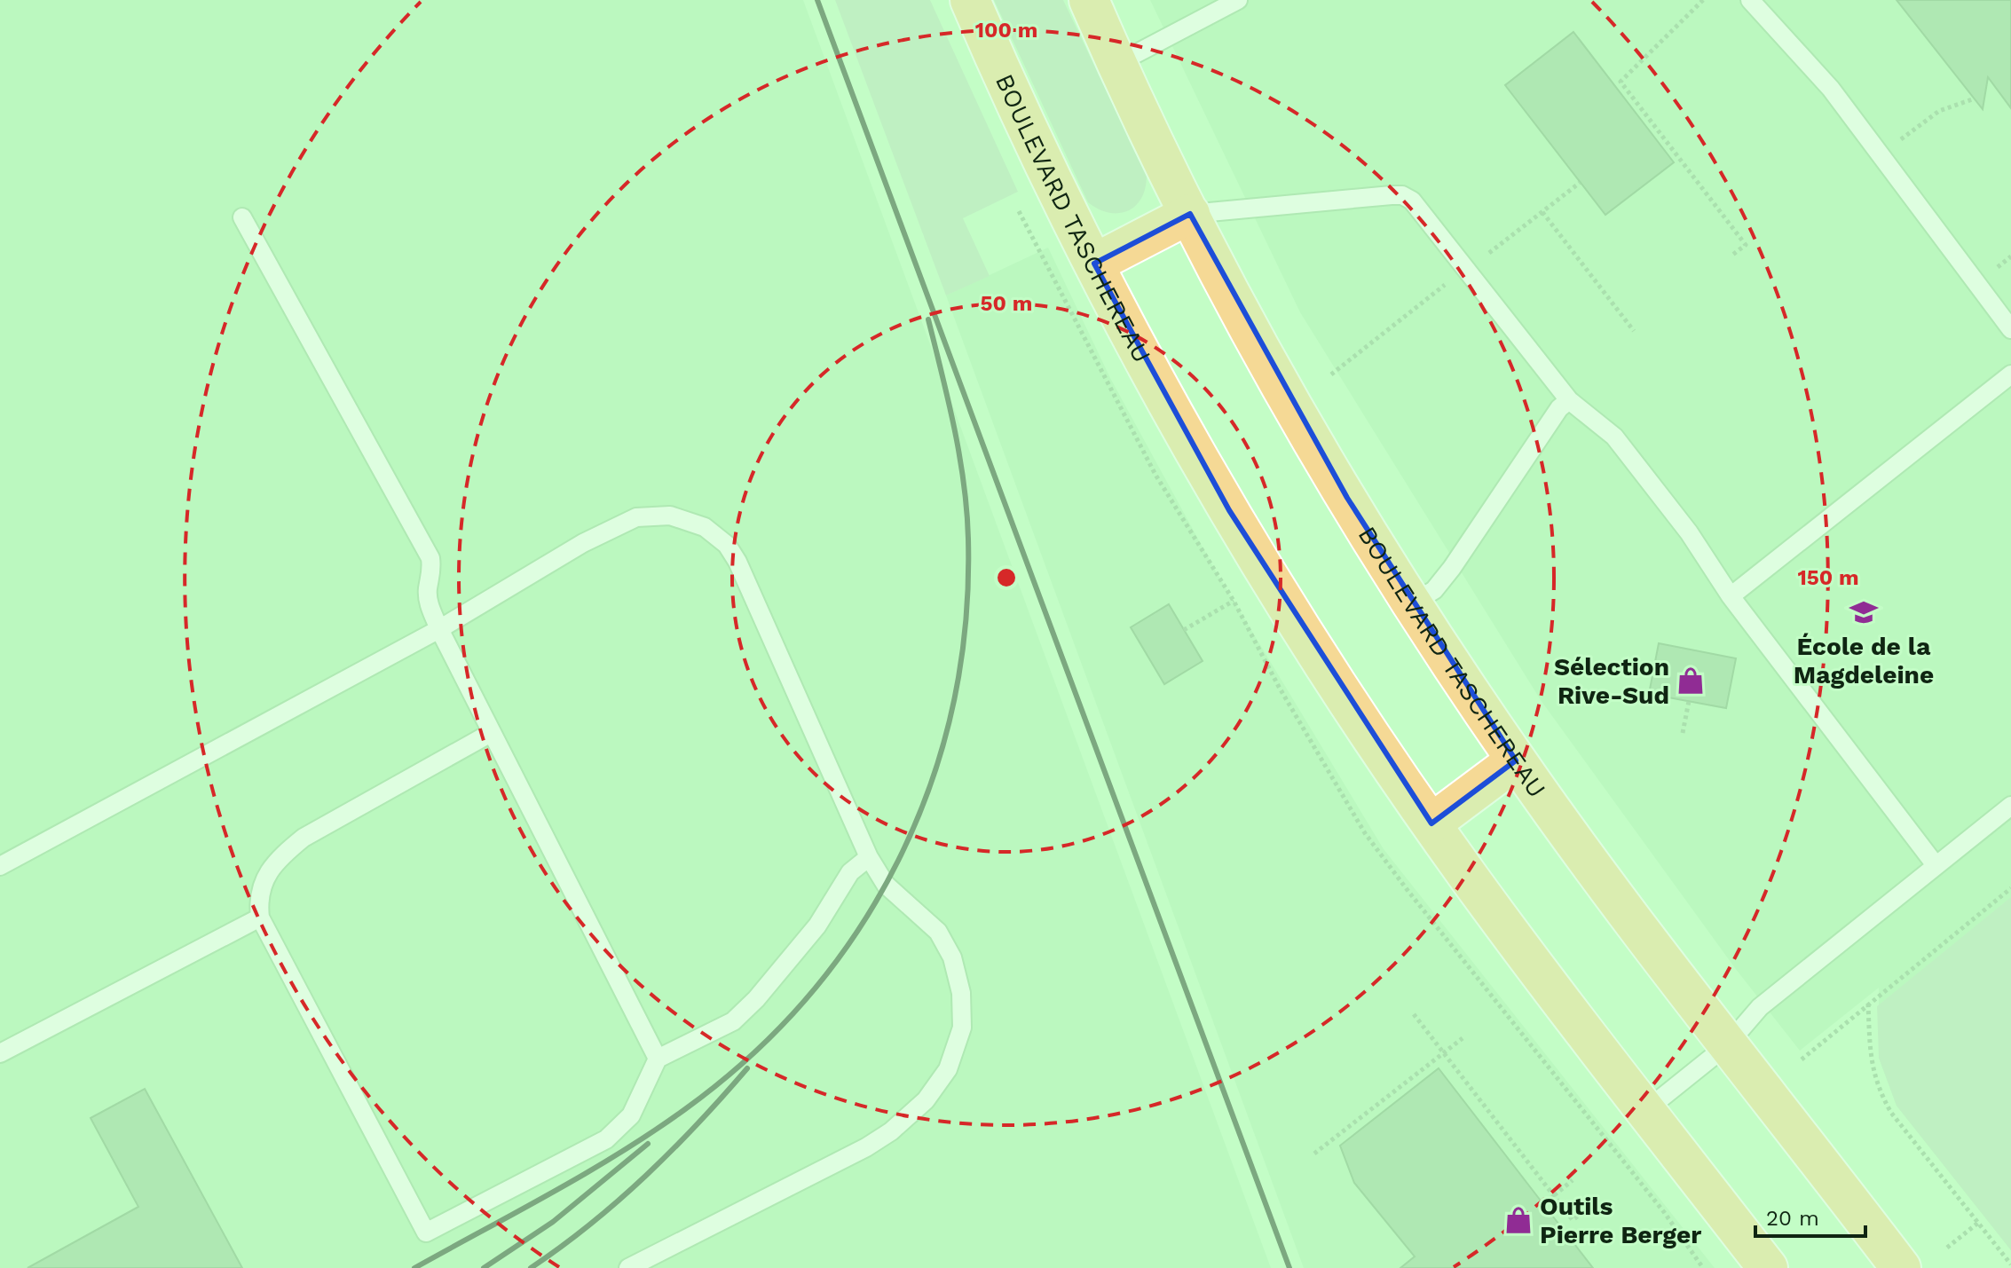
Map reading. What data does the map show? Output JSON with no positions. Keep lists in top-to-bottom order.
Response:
{
  "streets": {
    "main road": ["BOULEVARD TASCHEREAU"]
  },
  "places": {
    "school or university": ["École de la Magdeleine"],
    "shop": ["Sélection Rive-Sud", "Outils Pierre Berger"]
  },
  "scale_bar": "20 m",
  "rings": ["100 m", "50 m", "150 m"]
}
